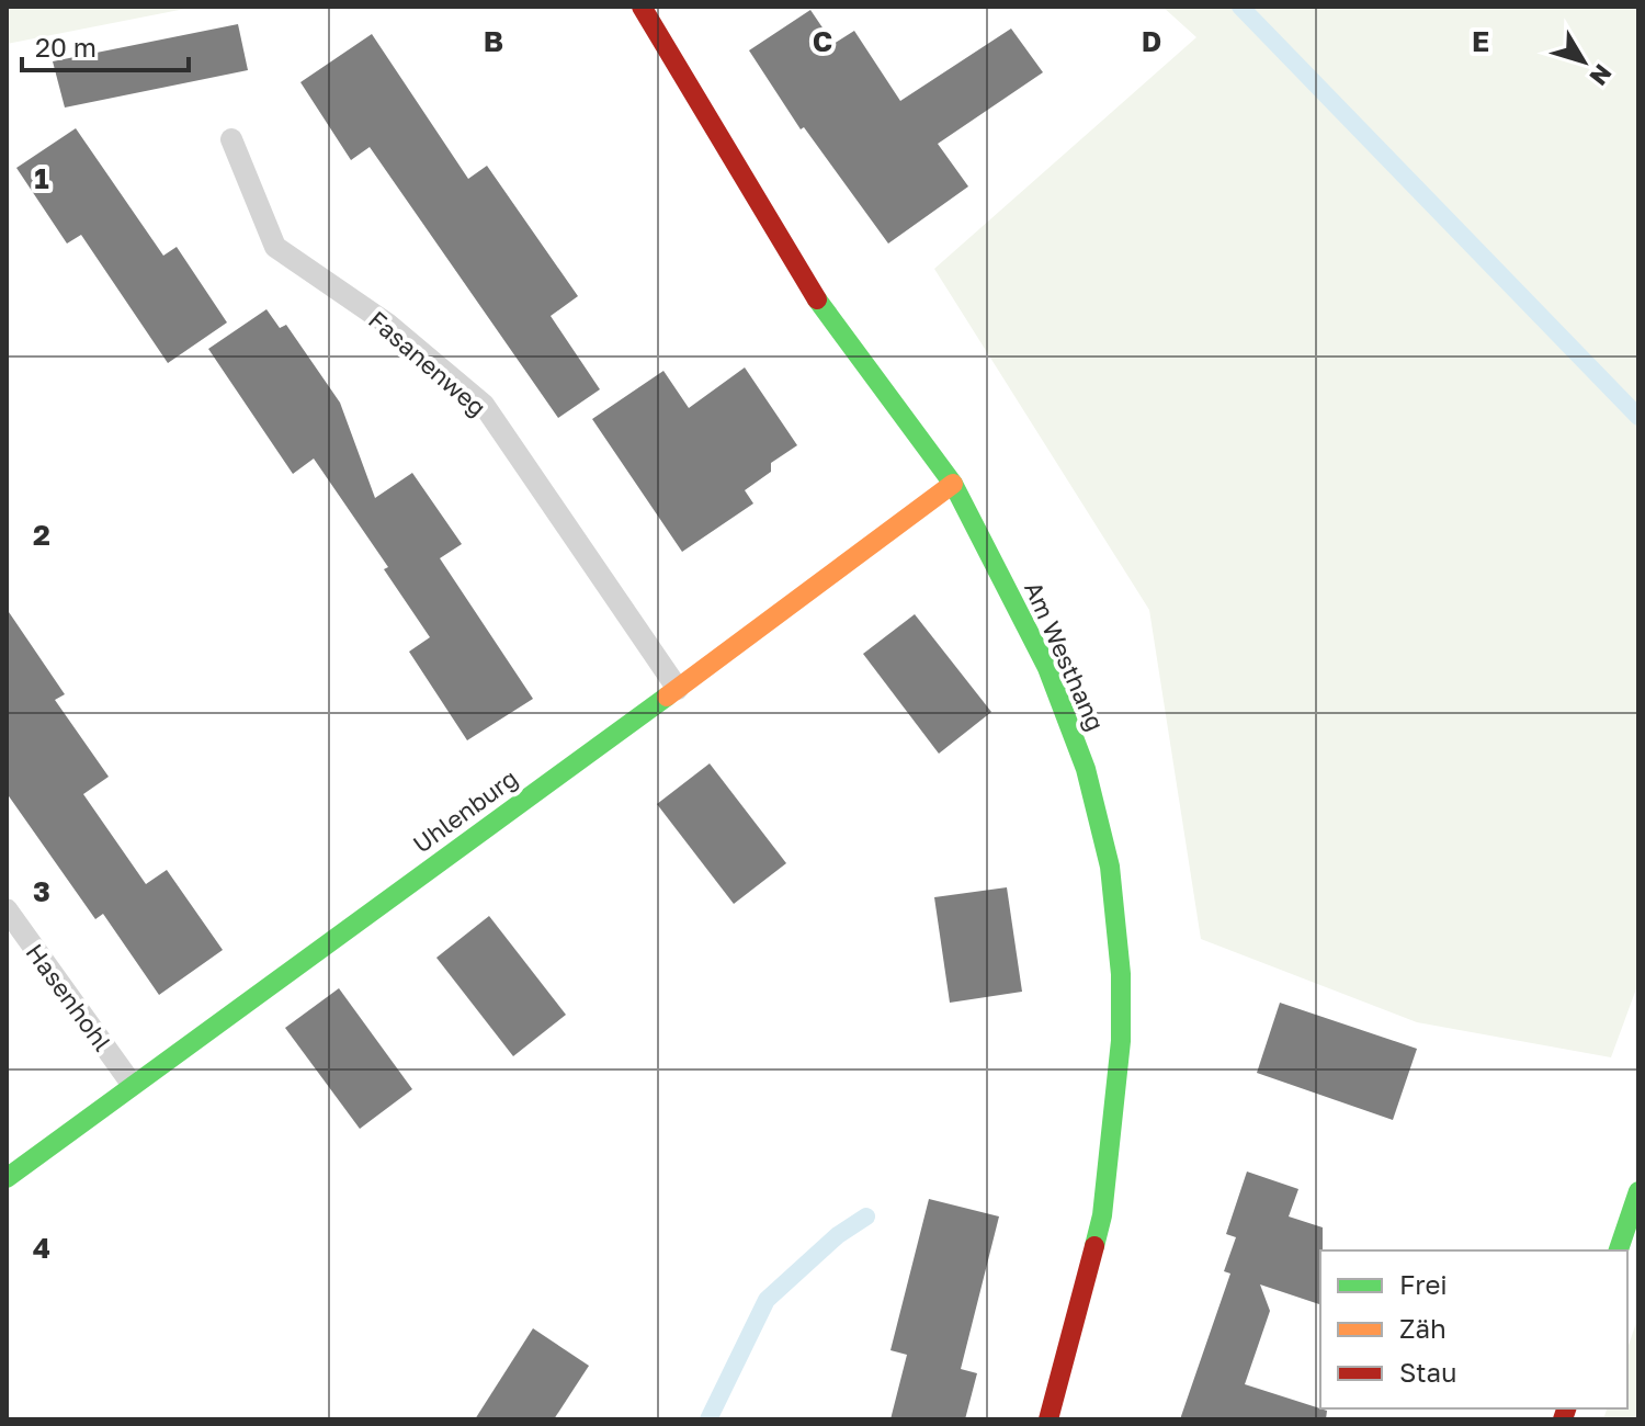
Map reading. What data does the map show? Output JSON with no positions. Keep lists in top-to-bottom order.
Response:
{
  "streets": {
    "street": ["Am Westhang", "Uhlenburg"],
    "lane": ["Fasanenweg", "Hasenhohl"]
  },
  "crossings": [
    ["Fasanenweg", "Uhlenburg"],
    ["Am Westhang", "Uhlenburg"],
    ["Uhlenburg", "Hasenhohl"]
  ],
  "legend": ["Frei", "Zäh", "Stau"],
  "scale_bar": "20 m",
  "north": "bottom right",
  "grid": {
    "columns": [
      "B",
      "C",
      "D",
      "E"
    ],
    "rows": [
      "1",
      "2",
      "3",
      "4"
    ]
  }
}
